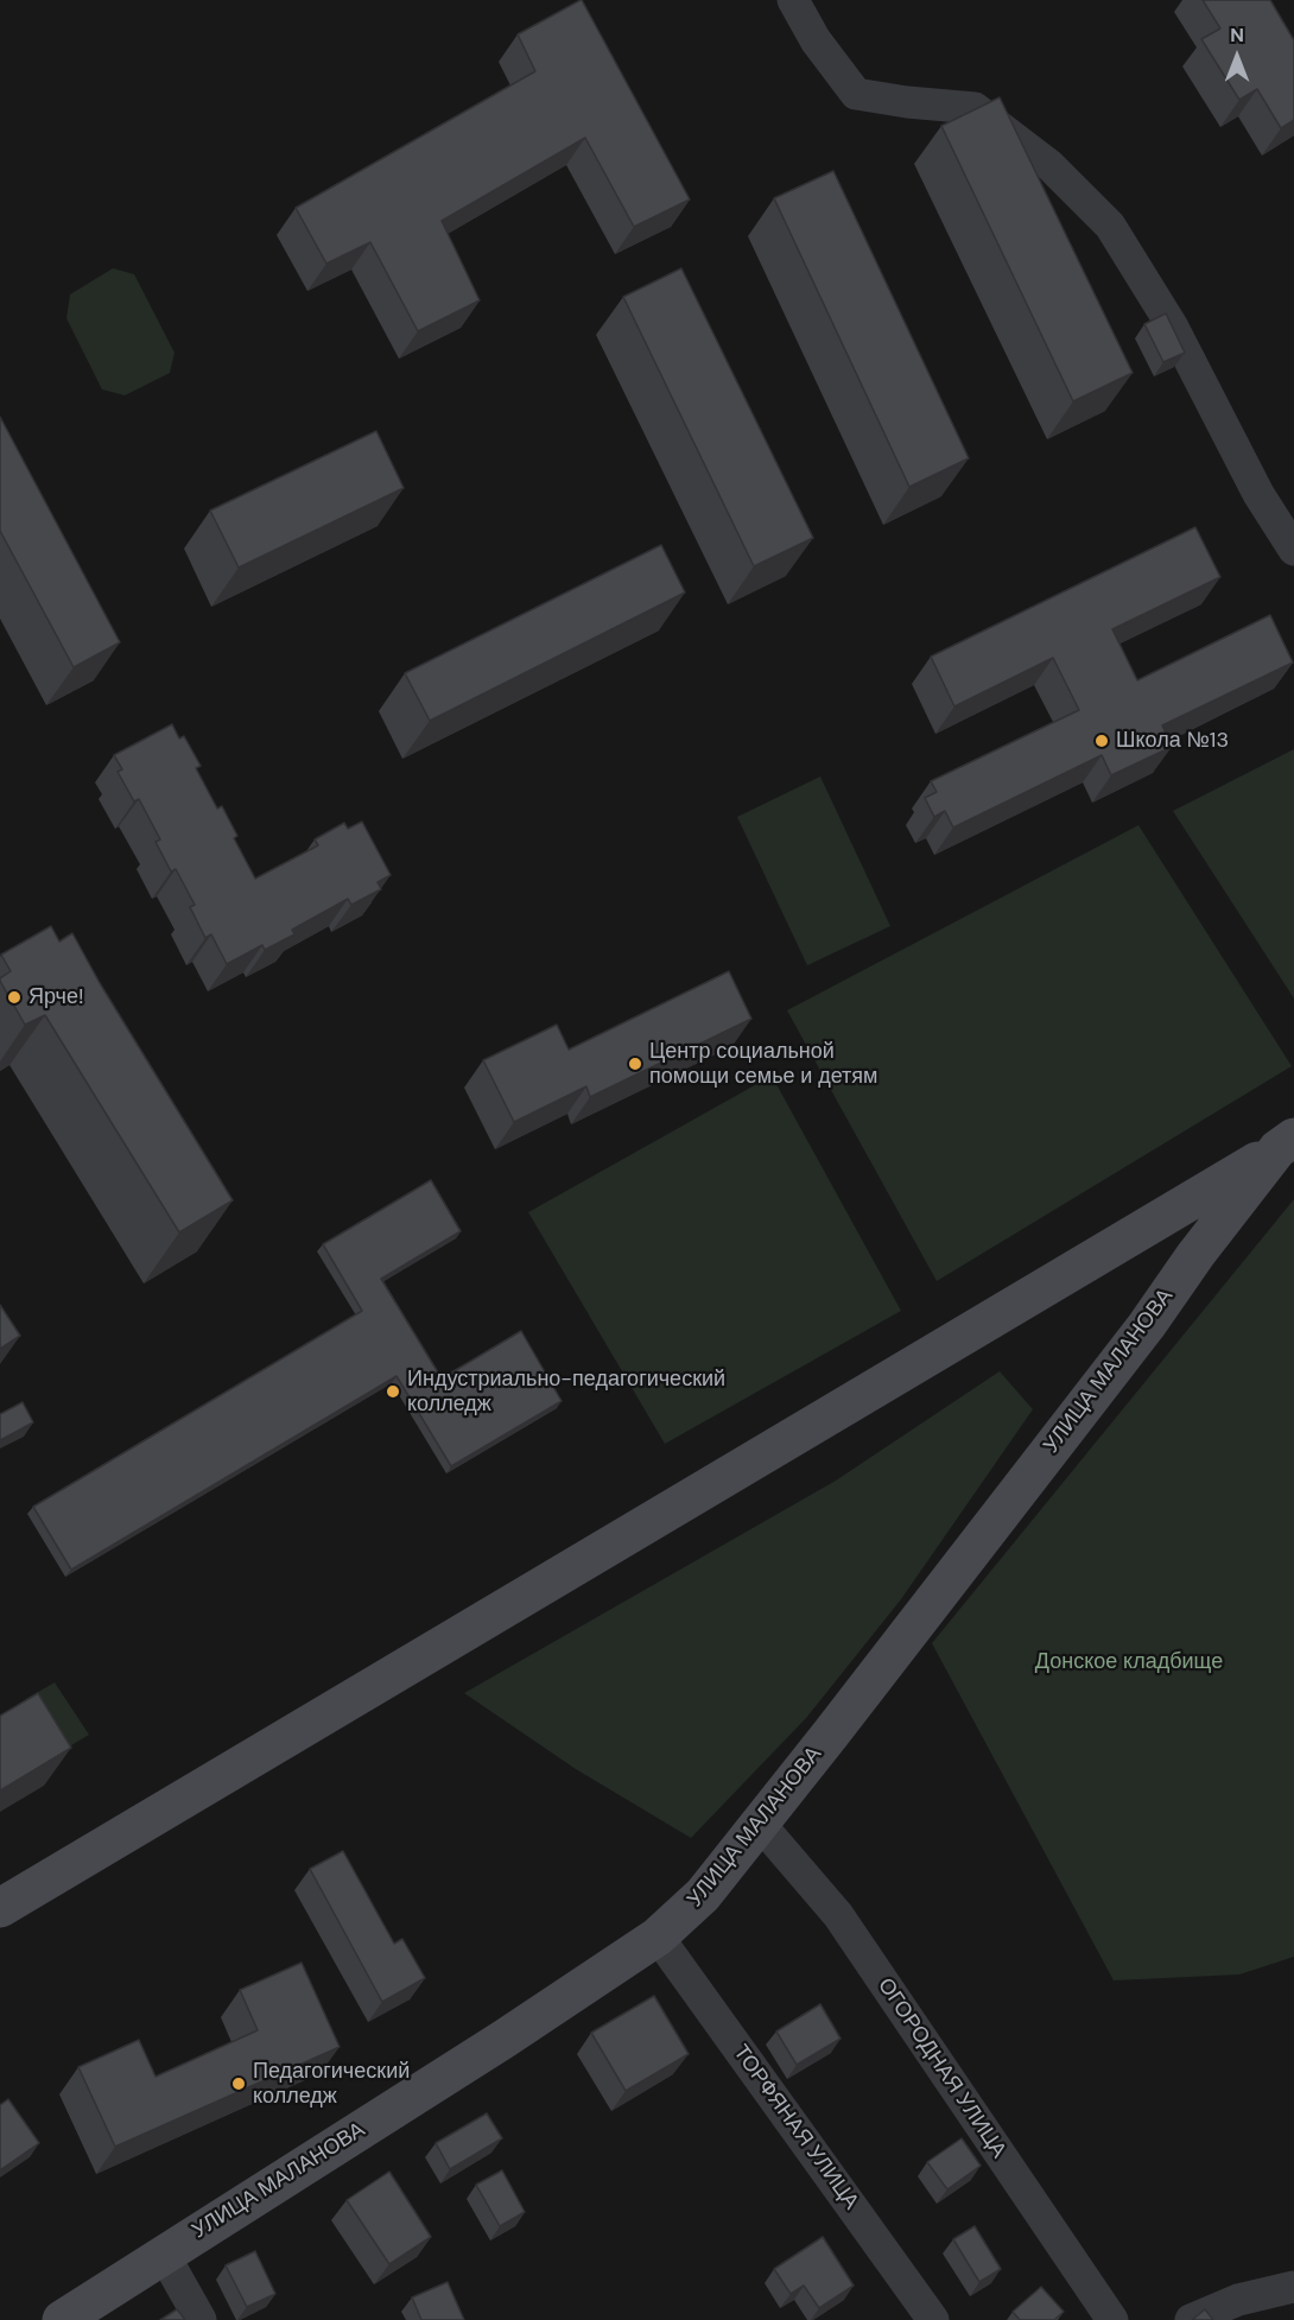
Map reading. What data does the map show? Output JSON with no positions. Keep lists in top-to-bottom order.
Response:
{
  "streets": {
    "street": ["УЛИЦА МАЛАНОВА", "ОГОРОДНАЯ УЛИЦА", "ТОРФЯНАЯ УЛИЦА"]
  },
  "crossings": [
    ["УЛИЦА МАЛАНОВА", "ОГОРОДНАЯ УЛИЦА"],
    ["УЛИЦА МАЛАНОВА", "ТОРФЯНАЯ УЛИЦА"]
  ],
  "parks": ["Донское кладбище"],
  "places": [
    "Школа №13",
    "Ярче!",
    "Центр социальной помощи семье и детям",
    "Индустриально-педагогический колледж",
    "Педагогический колледж"
  ],
  "north": "top"
}
